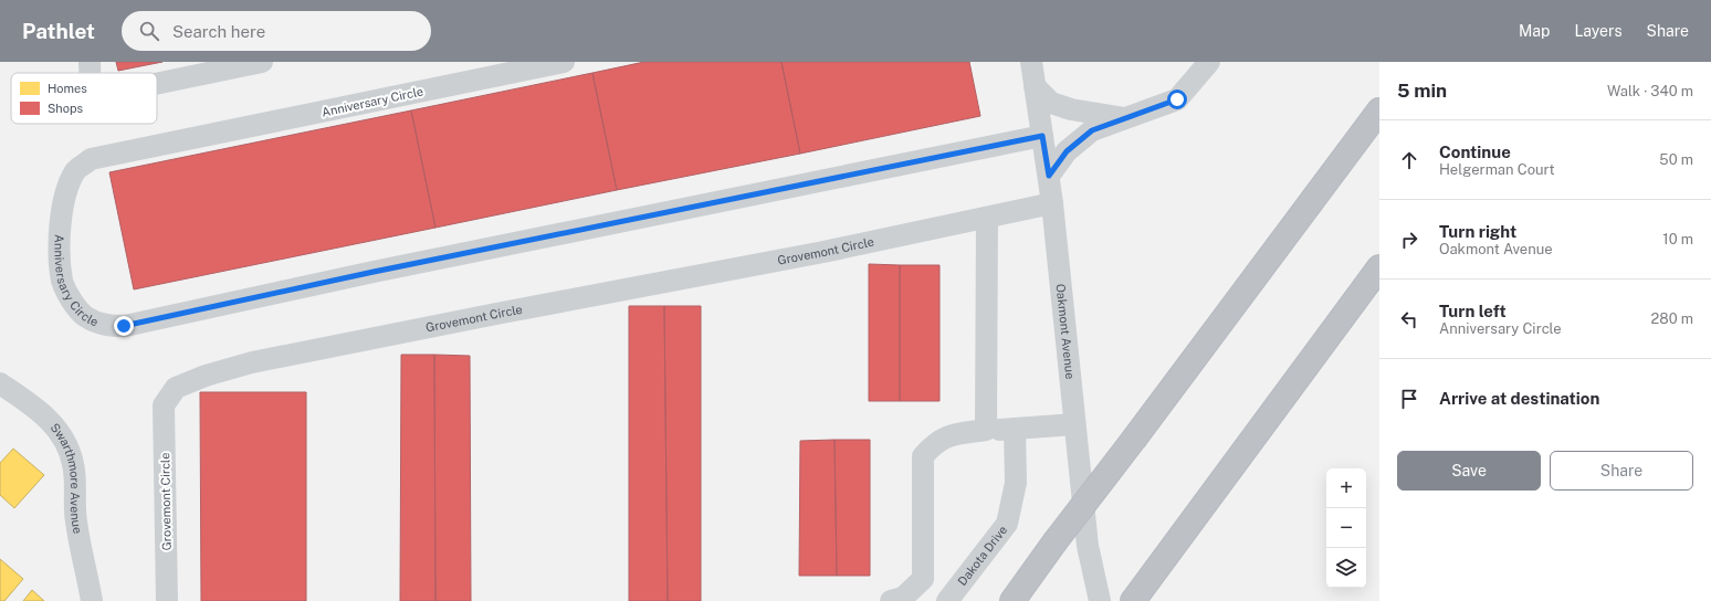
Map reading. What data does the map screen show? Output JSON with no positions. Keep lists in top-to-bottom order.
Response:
{
  "streets": {
    "street": [
      "Anniversary Circle",
      "Grovemont Circle",
      "Oakmont Avenue",
      "Swarthmore Avenue",
      "Dakota Drive"
    ]
  },
  "crossings": [
    ["Anniversary Circle", "Oakmont Avenue"],
    ["Grovemont Circle", "Oakmont Avenue"]
  ],
  "legend": ["Homes", "Shops"],
  "page": {
    "header": "Pathlet",
    "search": "Search here",
    "nav": ["Map", "Layers", "Share"],
    "heading": ["5 min", "Walk · 340 m"],
    "list": [
      ["Continue", "Helgerman Court", "50 m"],
      ["Turn right", "Oakmont Avenue", "10 m"],
      ["Turn left", "Anniversary Circle", "280 m"],
      "Arrive at destination"
    ],
    "buttons": ["Save", "Share"],
    "map_buttons": ["+", "−"]
  }
}
